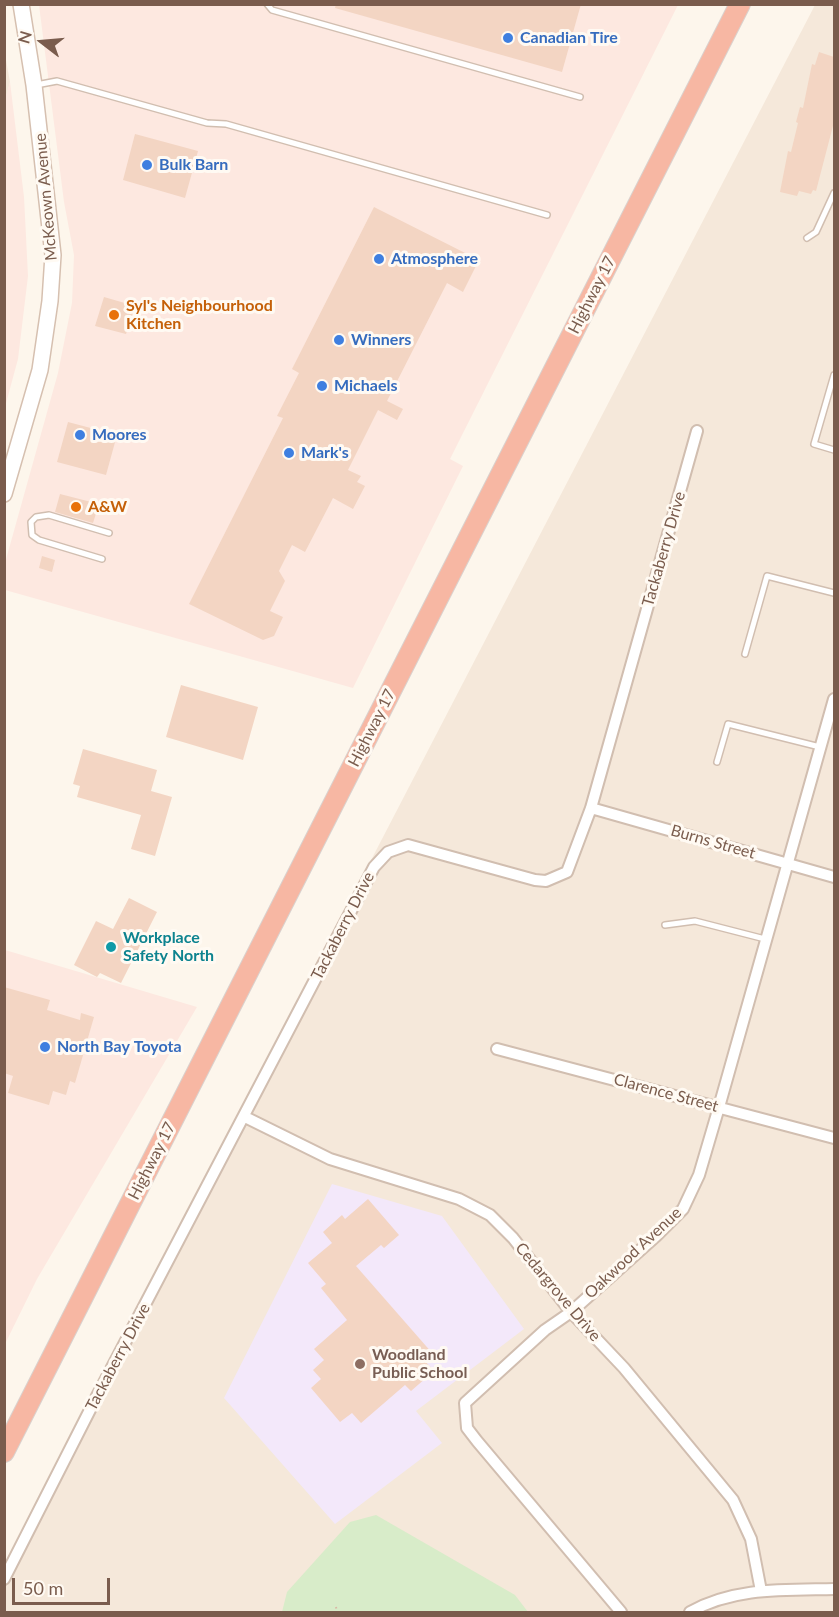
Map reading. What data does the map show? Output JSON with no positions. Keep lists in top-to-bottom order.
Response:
{
  "streets": {
    "highway": ["Highway 17"],
    "street": [
      "McKeown Avenue",
      "Tackaberry Drive",
      "Burns Street",
      "Clarence Street",
      "Oakwood Avenue",
      "Cedargrove Drive"
    ]
  },
  "crossings": [
    ["Tackaberry Drive", "Burns Street"],
    ["Tackaberry Drive", "Cedargrove Drive"],
    ["Burns Street", "Oakwood Avenue"],
    ["Clarence Street", "Oakwood Avenue"],
    ["Oakwood Avenue", "Cedargrove Drive"]
  ],
  "places": [
    "Canadian Tire",
    "Bulk Barn",
    "Atmosphere",
    "Syl's Neighbourhood Kitchen",
    "Winners",
    "Michaels",
    "Moores",
    "Mark's",
    "A&W",
    "Workplace Safety North",
    "North Bay Toyota",
    "Woodland Public School"
  ],
  "scale_bar": "50 m",
  "north": "left"
}
